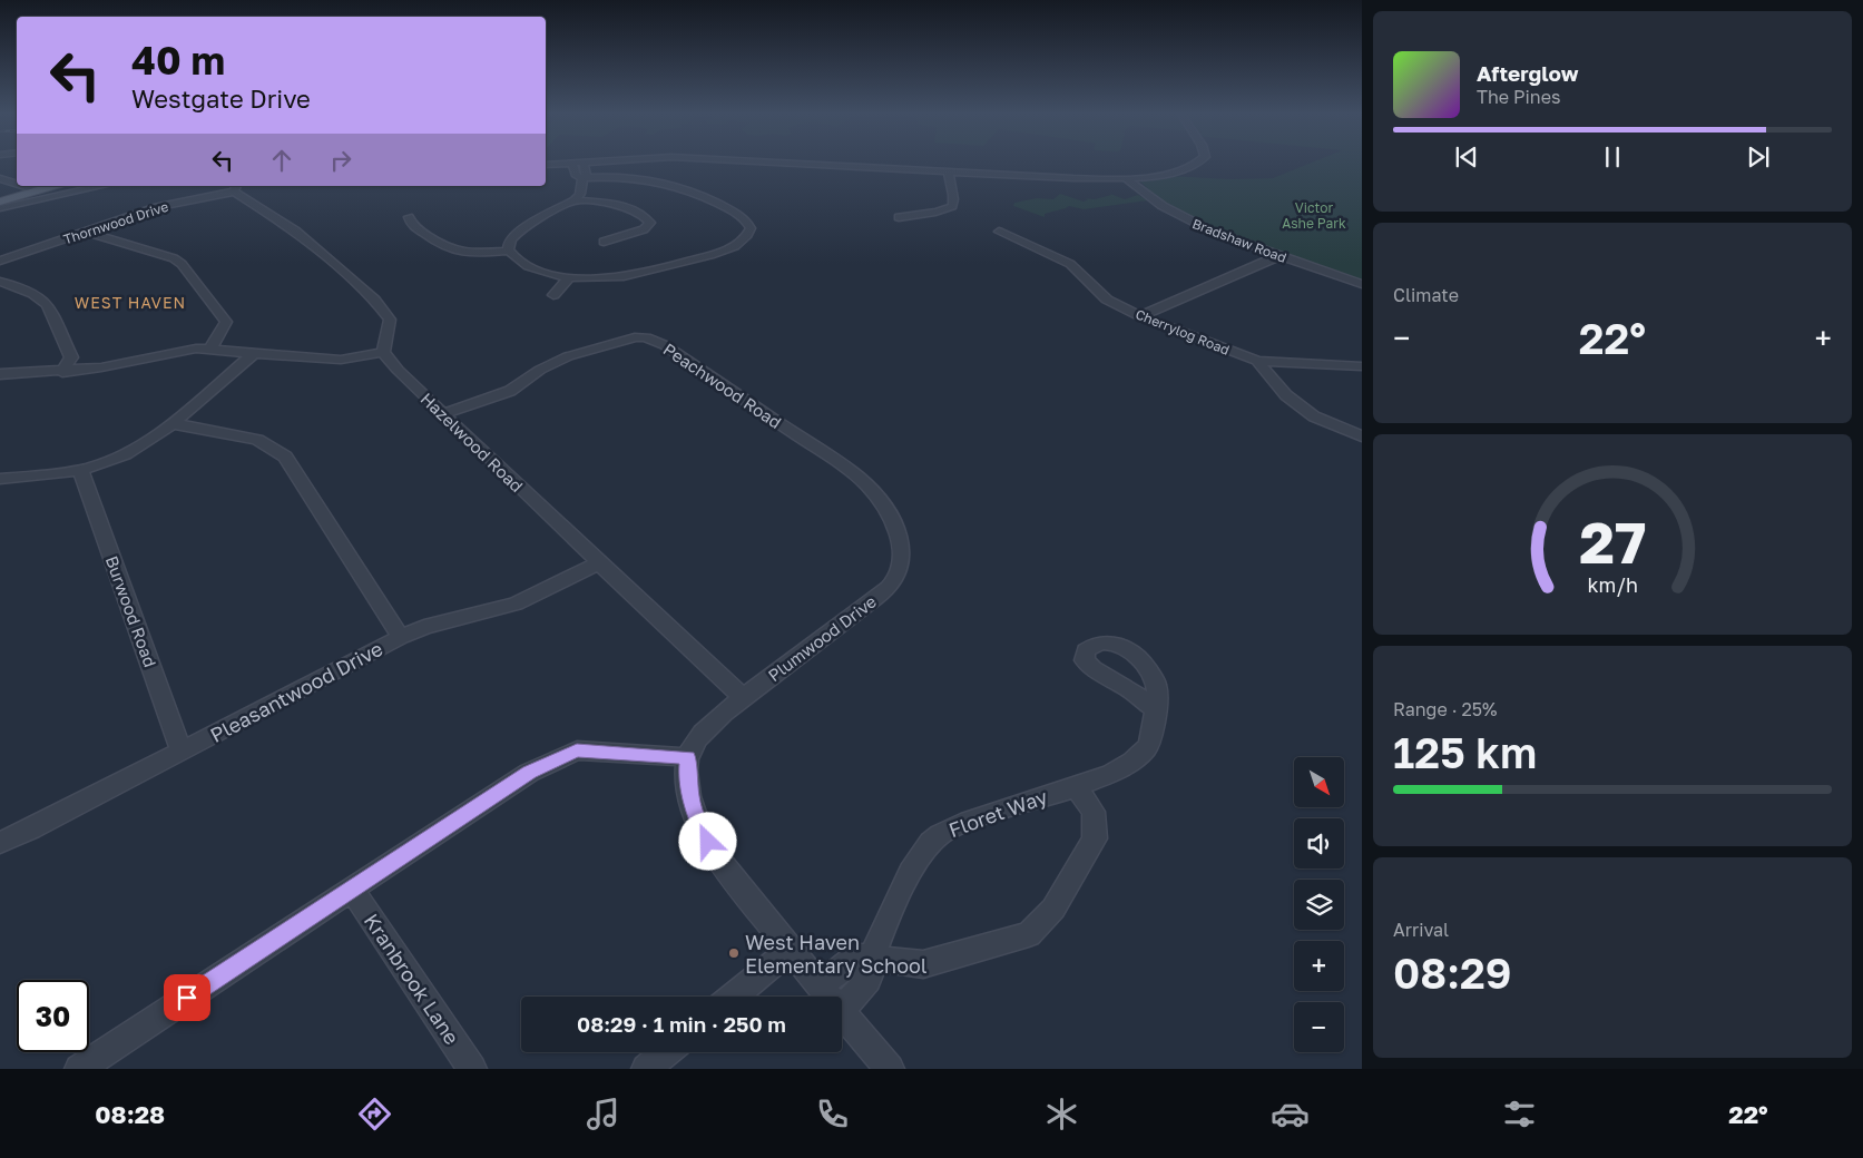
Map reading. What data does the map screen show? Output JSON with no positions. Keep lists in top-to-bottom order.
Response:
{
  "streets": {
    "street": [
      "Thornwood Drive",
      "Bradshaw Road",
      "Cherrylog Road",
      "Peachwood Road",
      "Hazelwood Road",
      "Burwood Road",
      "Plumwood Drive",
      "Pleasantwood Drive",
      "Floret Way",
      "Kranbrook Lane"
    ]
  },
  "crossings": [
    ["Peachwood Road", "Hazelwood Road"],
    ["Peachwood Road", "Plumwood Drive"],
    ["Hazelwood Road", "Plumwood Drive"],
    ["Hazelwood Road", "Pleasantwood Drive"],
    ["Burwood Road", "Pleasantwood Drive"]
  ],
  "districts": ["WEST HAVEN"],
  "parks": ["Victor Ashe Park"],
  "places": ["West Haven Elementary School"],
  "north": "bottom right",
  "page": {
    "turn": ["40 m", "Westgate Drive"],
    "song": ["Afterglow", "The Pines"],
    "tile": [
      "Climate",
      ["Range · 25%", "125 km"],
      ["Arrival", "08:29"]
    ],
    "heat": ["−", "22°", "+"],
    "map_buttons": ["+", "−"],
    "limit": "30",
    "trip": "08:29 · 1 min · 250 m",
    "tabs": ["08:28", "22°"],
    "gauge": ["27", "km/h"]
  }
}
